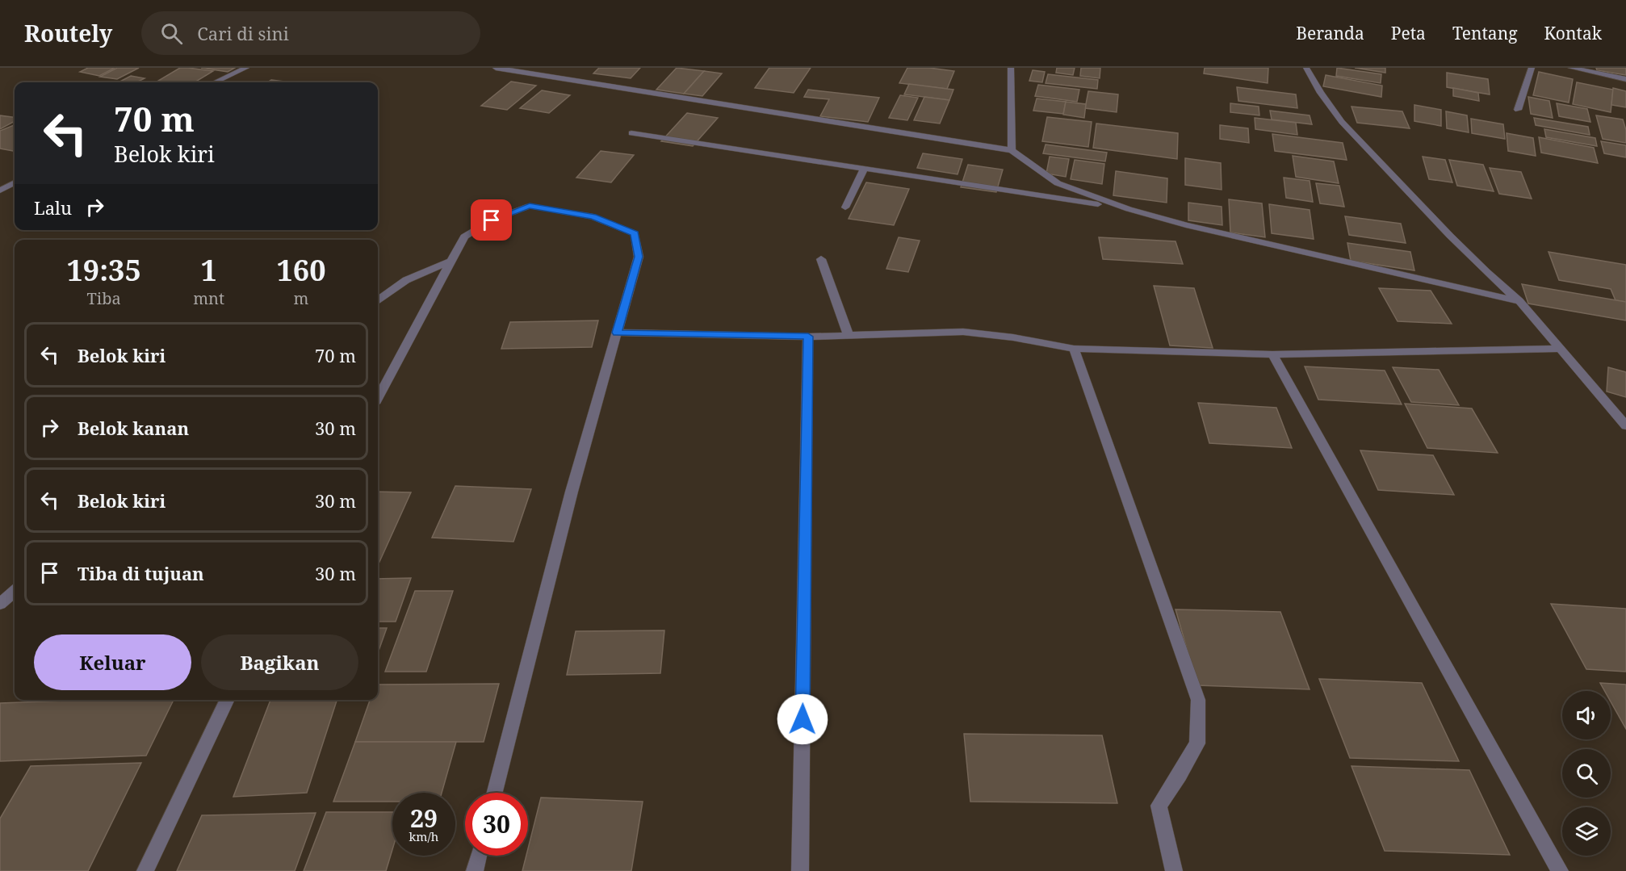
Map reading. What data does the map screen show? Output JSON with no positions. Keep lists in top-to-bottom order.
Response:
{
  "page": {
    "header": "Routely",
    "search": "Cari di sini",
    "nav": [
      "Beranda",
      "Peta",
      "Tentang",
      "Kontak"
    ],
    "turn": ["70 m", "Belok kiri"],
    "then": "Lalu",
    "eta": [
      "19:35",
      "Tiba",
      "1",
      "mnt",
      "160",
      "m"
    ],
    "list": [
      {
        "name": "Belok kiri",
        "value": "70 m"
      },
      {
        "name": "Belok kanan",
        "value": "30 m"
      },
      {
        "name": "Belok kiri",
        "value": "30 m"
      },
      {
        "name": "Tiba di tujuan",
        "value": "30 m"
      }
    ],
    "buttons": ["Keluar", "Bagikan"],
    "speed": "29 km/h",
    "limit": "30"
  }
}
